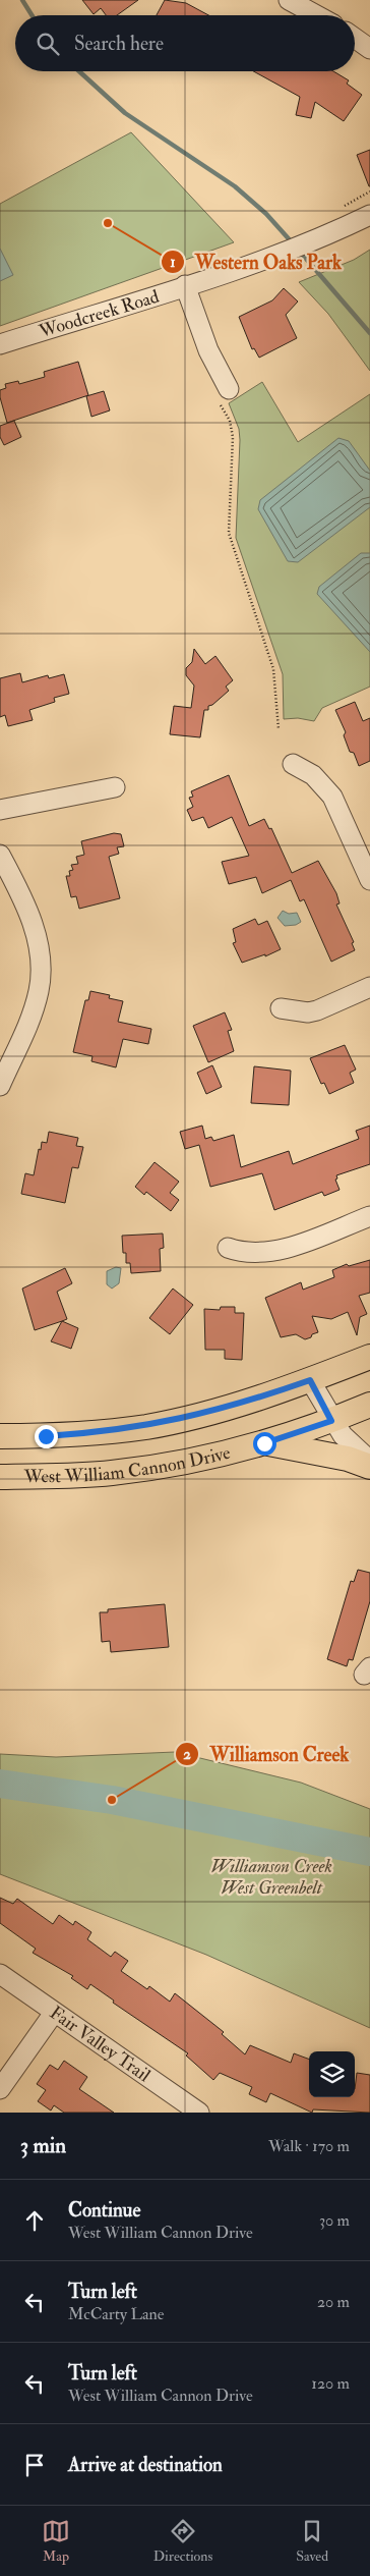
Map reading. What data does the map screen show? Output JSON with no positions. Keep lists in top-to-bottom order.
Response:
{
  "streets": {
    "main road": ["West William Cannon Drive"],
    "street": ["Woodcreek Road", "Fair Valley Trail"]
  },
  "parks": ["Williamson Creek West Greenbelt"],
  "places": ["Western Oaks Park", "Williamson Creek"],
  "page": {
    "search": "Search here",
    "heading": ["3 min", "Walk · 170 m"],
    "list": [
      ["Continue", "West William Cannon Drive", "30 m"],
      ["Turn left", "McCarty Lane", "20 m"],
      ["Turn left", "West William Cannon Drive", "120 m"],
      "Arrive at destination"
    ],
    "nav": ["Map", "Directions", "Saved"]
  }
}
